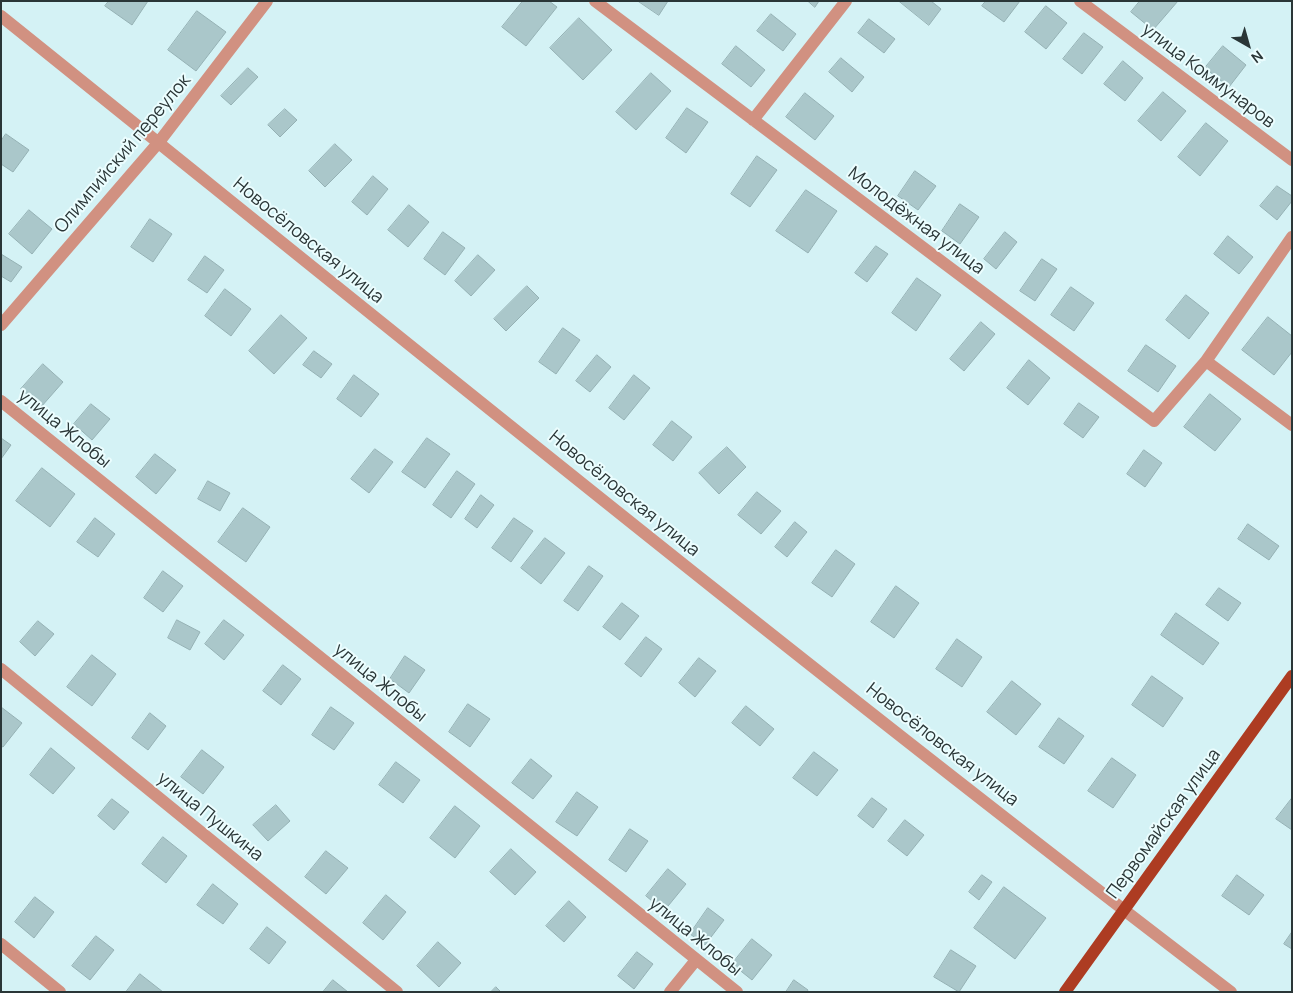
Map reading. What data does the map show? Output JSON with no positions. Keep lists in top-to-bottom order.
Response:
{
  "streets": {
    "main road": ["Первомайская улица"],
    "street": [
      "улица Коммунаров",
      "Олимпийский переулок",
      "Молодёжная улица",
      "Новосёловская улица",
      "улица Жлобы",
      "улица Пушкина"
    ]
  },
  "crossings": [
    ["Олимпийский переулок", "Новосёловская улица"],
    ["Новосёловская улица", "Первомайская улица"]
  ],
  "north": "bottom right"
}
